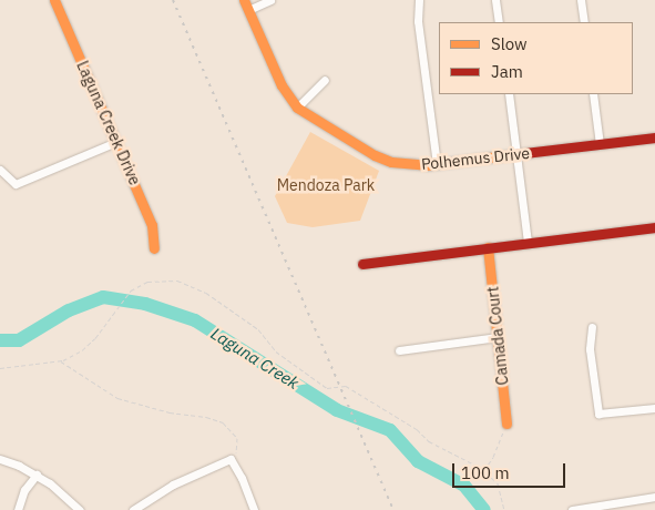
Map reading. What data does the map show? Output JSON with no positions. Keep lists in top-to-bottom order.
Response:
{
  "streets": {
    "street": ["Laguna Creek Drive", "Polhemus Drive", "Camada Court"]
  },
  "water": ["Laguna Creek"],
  "parks": ["Mendoza Park"],
  "legend": ["Slow", "Jam"],
  "scale_bar": "100 m"
}
